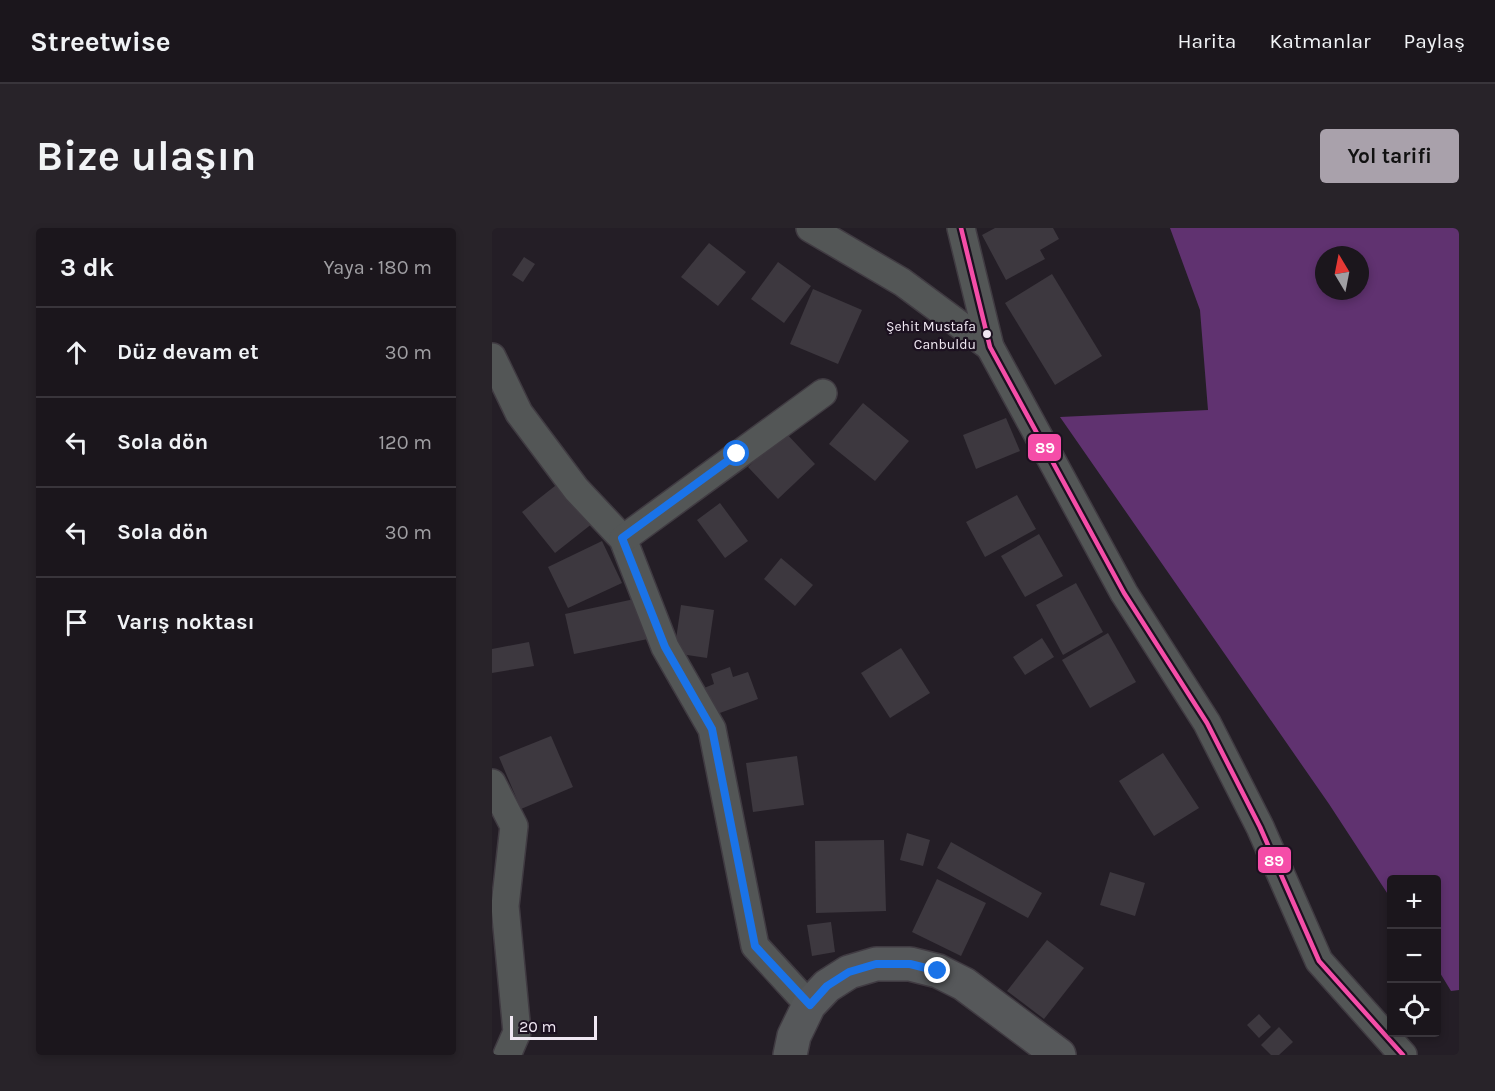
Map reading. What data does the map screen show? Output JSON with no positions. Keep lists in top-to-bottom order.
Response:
{
  "places": ["Şehit Mustafa Canbuldu"],
  "lines": ["transit line 89"],
  "scale_bar": "20 m",
  "north": "top",
  "page": {
    "header": "Streetwise",
    "nav": ["Harita", "Katmanlar", "Paylaş"],
    "buttons": "Yol tarifi",
    "title": "Bize ulaşın",
    "heading": ["3 dk", "Yaya · 180 m"],
    "list": [
      ["Düz devam et", "30 m"],
      ["Sola dön", "120 m"],
      ["Sola dön", "30 m"],
      "Varış noktası"
    ],
    "map_buttons": ["+", "−"],
    "scale": "20 m"
  }
}
